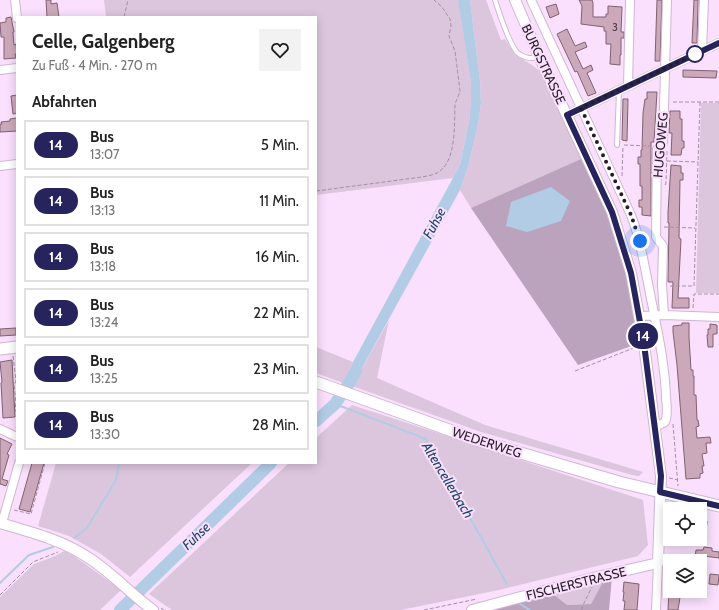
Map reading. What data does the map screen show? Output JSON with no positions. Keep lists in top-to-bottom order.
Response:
{
  "streets": {
    "main road": ["WEDERWEG"],
    "street": ["BURGSTRASSE", "HUGOWEG", "FISCHERSTRASSE"]
  },
  "crossings": [
    ["BURGSTRASSE", "WEDERWEG"],
    ["BURGSTRASSE", "FISCHERSTRASSE"]
  ],
  "water": ["Fuhse", "Altencellerbach"],
  "lines": ["bus line 14"],
  "house_numbers": ["3"],
  "page": {
    "on_map": "14",
    "heading": [
      ["Celle, Galgenberg", "Zu Fuß · 4 Min. · 270 m"],
      "Abfahrten"
    ],
    "list": [
      {
        "mark": "14",
        "name": "Bus",
        "note": "13:07",
        "value": "5 Min."
      },
      {
        "mark": "14",
        "name": "Bus",
        "note": "13:13",
        "value": "11 Min."
      },
      {
        "mark": "14",
        "name": "Bus",
        "note": "13:18",
        "value": "16 Min."
      },
      {
        "mark": "14",
        "name": "Bus",
        "note": "13:24",
        "value": "22 Min."
      },
      {
        "mark": "14",
        "name": "Bus",
        "note": "13:25",
        "value": "23 Min."
      },
      {
        "mark": "14",
        "name": "Bus",
        "note": "13:30",
        "value": "28 Min."
      }
    ]
  }
}
